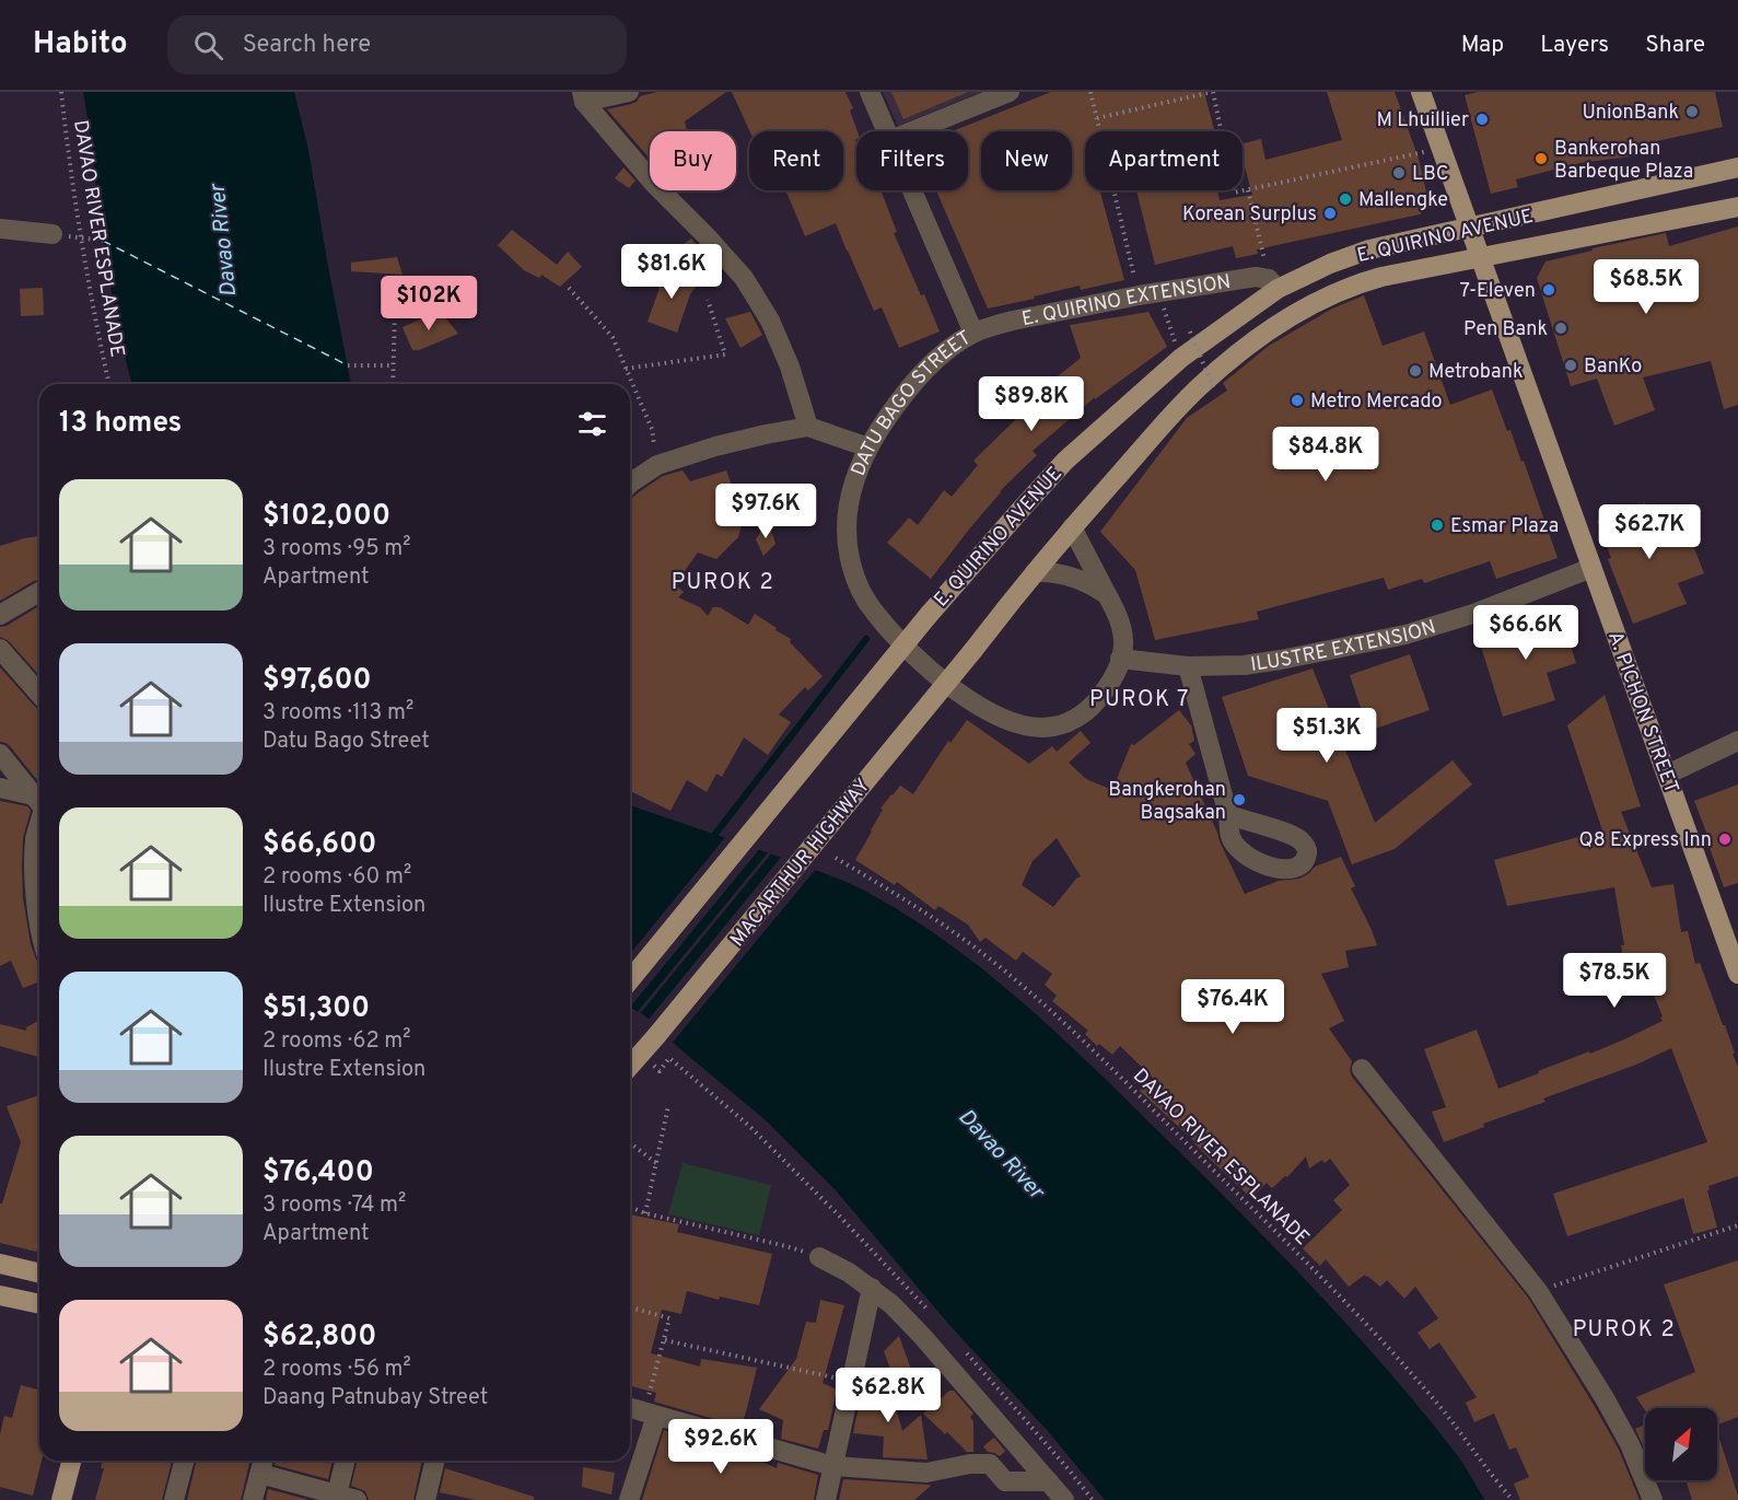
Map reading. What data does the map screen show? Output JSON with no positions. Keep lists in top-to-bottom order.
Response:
{
  "streets": {
    "main road": ["E. QUIRINO AVENUE", "A. PICHON STREET", "MACARTHUR HIGHWAY"],
    "street": ["E. QUIRINO EXTENSION", "DATU BAGO STREET", "ILUSTRE EXTENSION"],
    "path": ["DAVAO RIVER ESPLANADE"]
  },
  "crossings": [
    ["E. QUIRINO AVENUE", "E. QUIRINO EXTENSION"],
    ["E. QUIRINO AVENUE", "A. PICHON STREET"],
    ["E. QUIRINO AVENUE", "MACARTHUR HIGHWAY"],
    ["E. QUIRINO EXTENSION", "DATU BAGO STREET"],
    ["DATU BAGO STREET", "ILUSTRE EXTENSION"],
    ["ILUSTRE EXTENSION", "A. PICHON STREET"]
  ],
  "districts": ["PUROK 2", "PUROK 7", "PUROK 2"],
  "water": ["Davao River"],
  "places": [
    "UnionBank",
    "M Lhuillier",
    "Bankerohan Barbeque Plaza",
    "LBC",
    "Mallengke",
    "Korean Surplus",
    "7-Eleven",
    "Pen Bank",
    "BanKo",
    "Metrobank",
    "Metro Mercado",
    "Esmar Plaza",
    "Bangkerohan Bagsakan",
    "Q8 Express Inn"
  ],
  "north": "top right",
  "page": {
    "header": "Habito",
    "search": "Search here",
    "nav": ["Map", "Layers", "Share"],
    "chip": [
      "Buy",
      "Rent",
      "Filters",
      "New",
      "Apartment"
    ],
    "price": [
      "$81.6K",
      "$68.5K",
      "$102K",
      "$89.8K",
      "$84.8K",
      "$97.6K",
      "$62.7K",
      "$66.6K",
      "$51.3K",
      "$78.5K",
      "$76.4K",
      "$62.8K",
      "$92.6K"
    ],
    "heading": "13 homes",
    "list": [
      {
        "name": "$102,000",
        "note": "3 rooms · 95 m² · Apartment"
      },
      {
        "name": "$97,600",
        "note": "3 rooms · 113 m² · Datu Bago Street"
      },
      {
        "name": "$66,600",
        "note": "2 rooms · 60 m² · Ilustre Extension"
      },
      {
        "name": "$51,300",
        "note": "2 rooms · 62 m² · Ilustre Extension"
      },
      {
        "name": "$76,400",
        "note": "3 rooms · 74 m² · Apartment"
      },
      {
        "name": "$62,800",
        "note": "2 rooms · 56 m² · Daang Patnubay Street"
      }
    ]
  }
}
